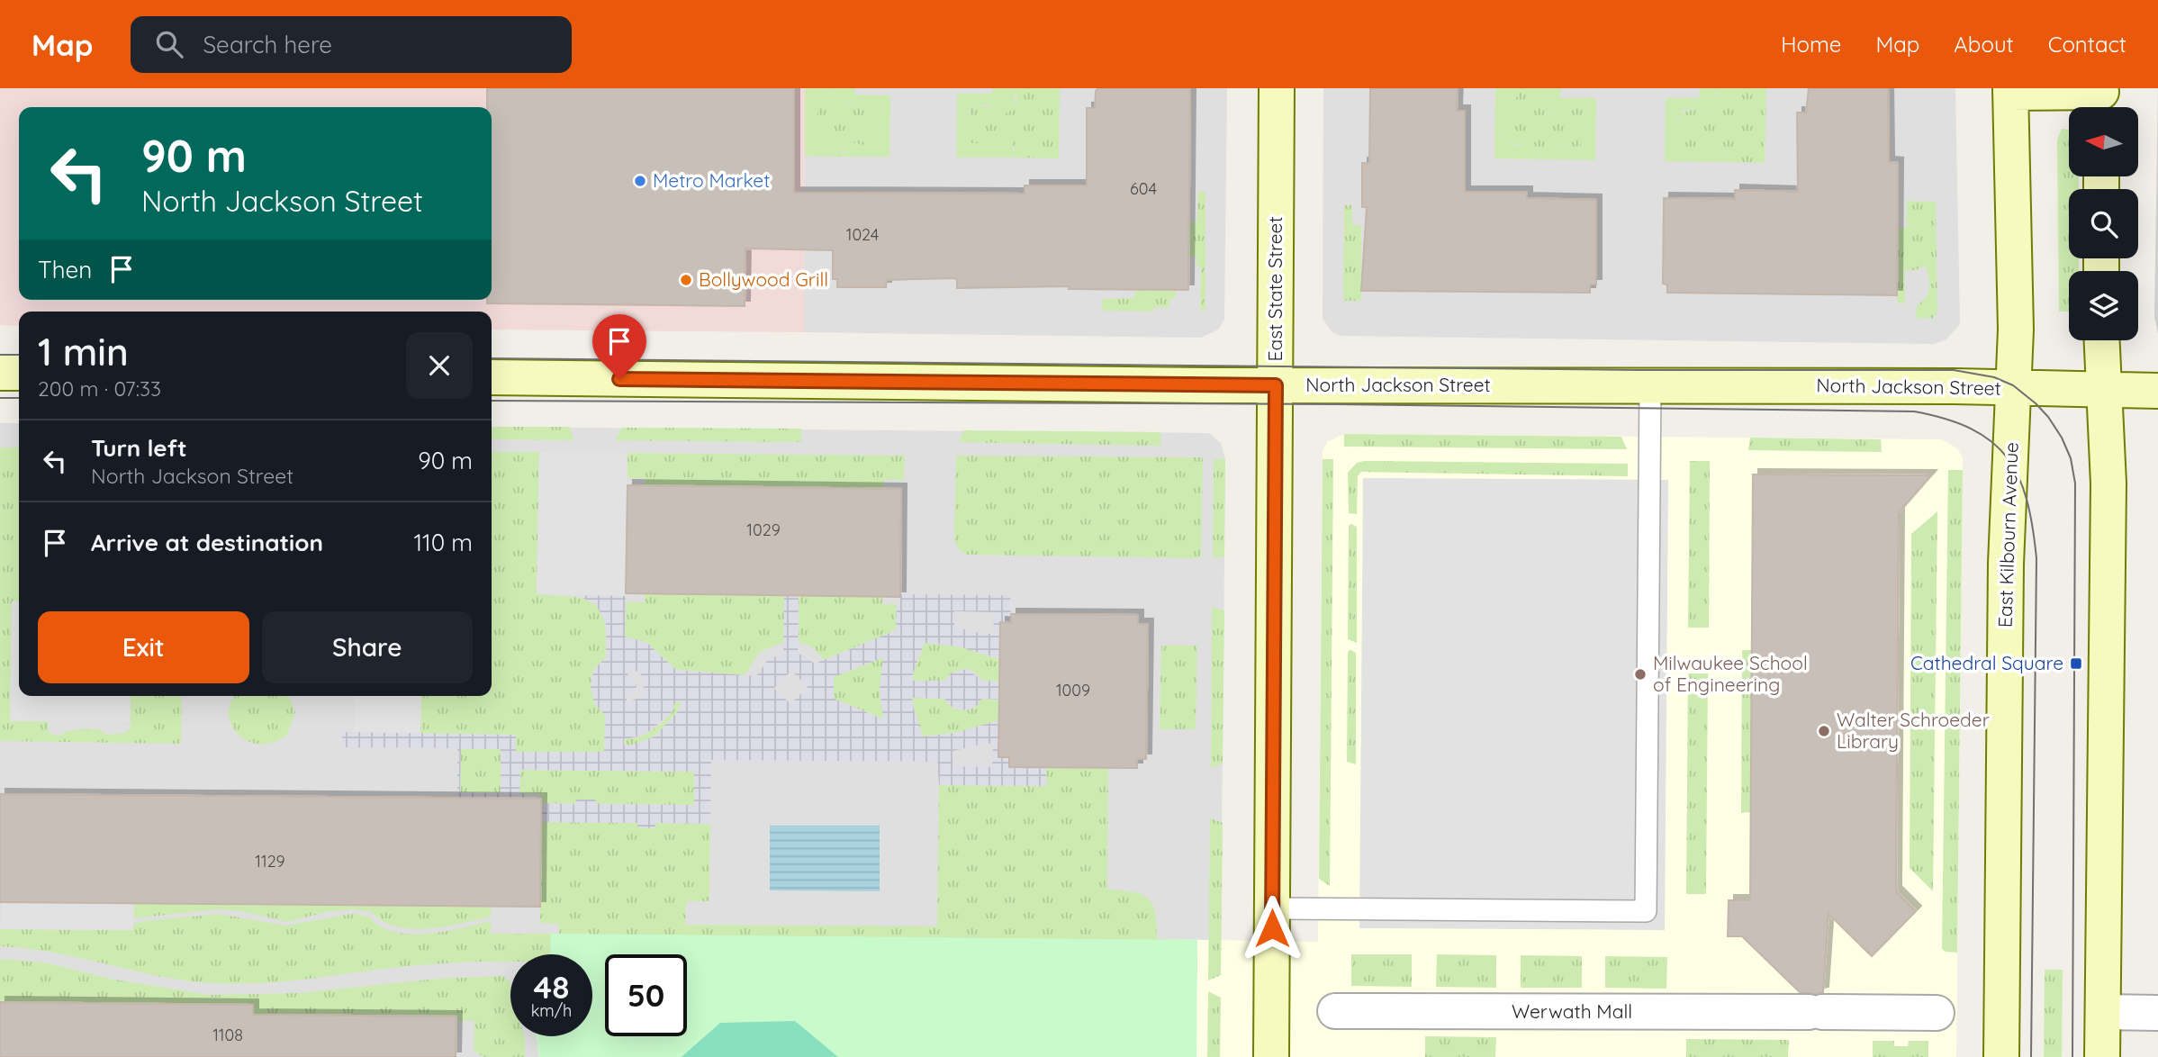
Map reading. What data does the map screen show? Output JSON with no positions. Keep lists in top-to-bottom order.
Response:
{
  "streets": {
    "street": [
      "East State Street",
      "North Jackson Street",
      "East Kilbourn Avenue",
      "Werwath Mall"
    ]
  },
  "crossings": [
    ["East State Street", "North Jackson Street"],
    ["North Jackson Street", "East Kilbourn Avenue"]
  ],
  "places": {
    "other": [
      "Metro Market",
      "Bollywood Grill",
      "Milwaukee School of Engineering",
      "Walter Schroeder Library"
    ],
    "transit": ["Cathedral Square"]
  },
  "house_numbers": [
    "604",
    "1024",
    "1029",
    "1009",
    "1129",
    "1108"
  ],
  "north": "left",
  "page": {
    "header": "Map",
    "search": "Search here",
    "nav": [
      "Home",
      "Map",
      "About",
      "Contact"
    ],
    "turn": ["90 m", "North Jackson Street"],
    "then": "Then",
    "heading": ["1 min", "200 m · 07:33"],
    "list": [
      {
        "name": "Turn left",
        "note": "North Jackson Street",
        "value": "90 m"
      },
      {
        "name": "Arrive at destination",
        "value": "110 m"
      }
    ],
    "buttons": ["Exit", "Share"],
    "speed": "48 km/h",
    "limit": "50"
  }
}
